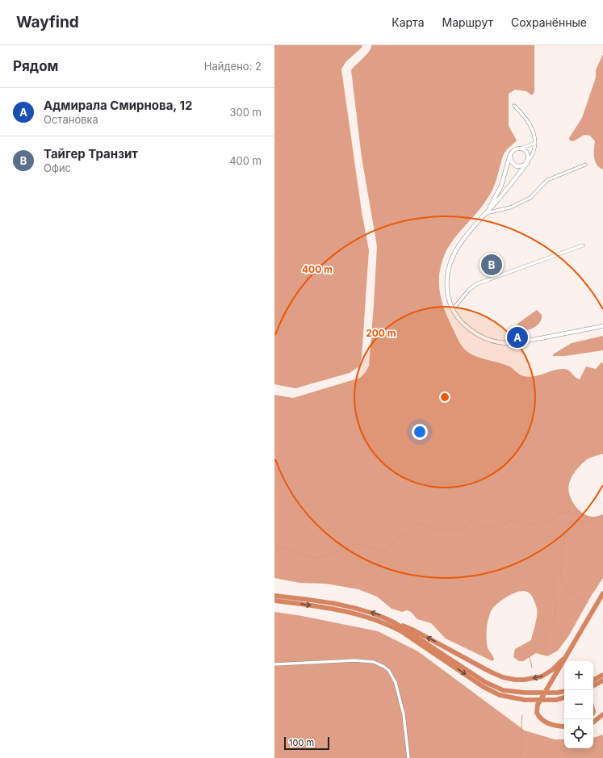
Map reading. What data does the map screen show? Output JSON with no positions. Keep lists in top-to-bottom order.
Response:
{
  "scale_bar": "100 m",
  "page": {
    "header": "Wayfind",
    "nav": ["Карта", "Маршрут", "Сохранённые"],
    "heading": ["Рядом", "Найдено: 2"],
    "list": [
      {
        "mark": "A",
        "name": "Адмирала Смирнова, 12",
        "note": "Остановка",
        "value": "300 m"
      },
      {
        "mark": "B",
        "name": "Тайгер Транзит",
        "note": "Офис",
        "value": "400 m"
      }
    ],
    "pins": ["B", "A"],
    "map_buttons": ["+", "−"],
    "scale": "100 m"
  },
  "rings": ["400 m", "200 m"]
}
